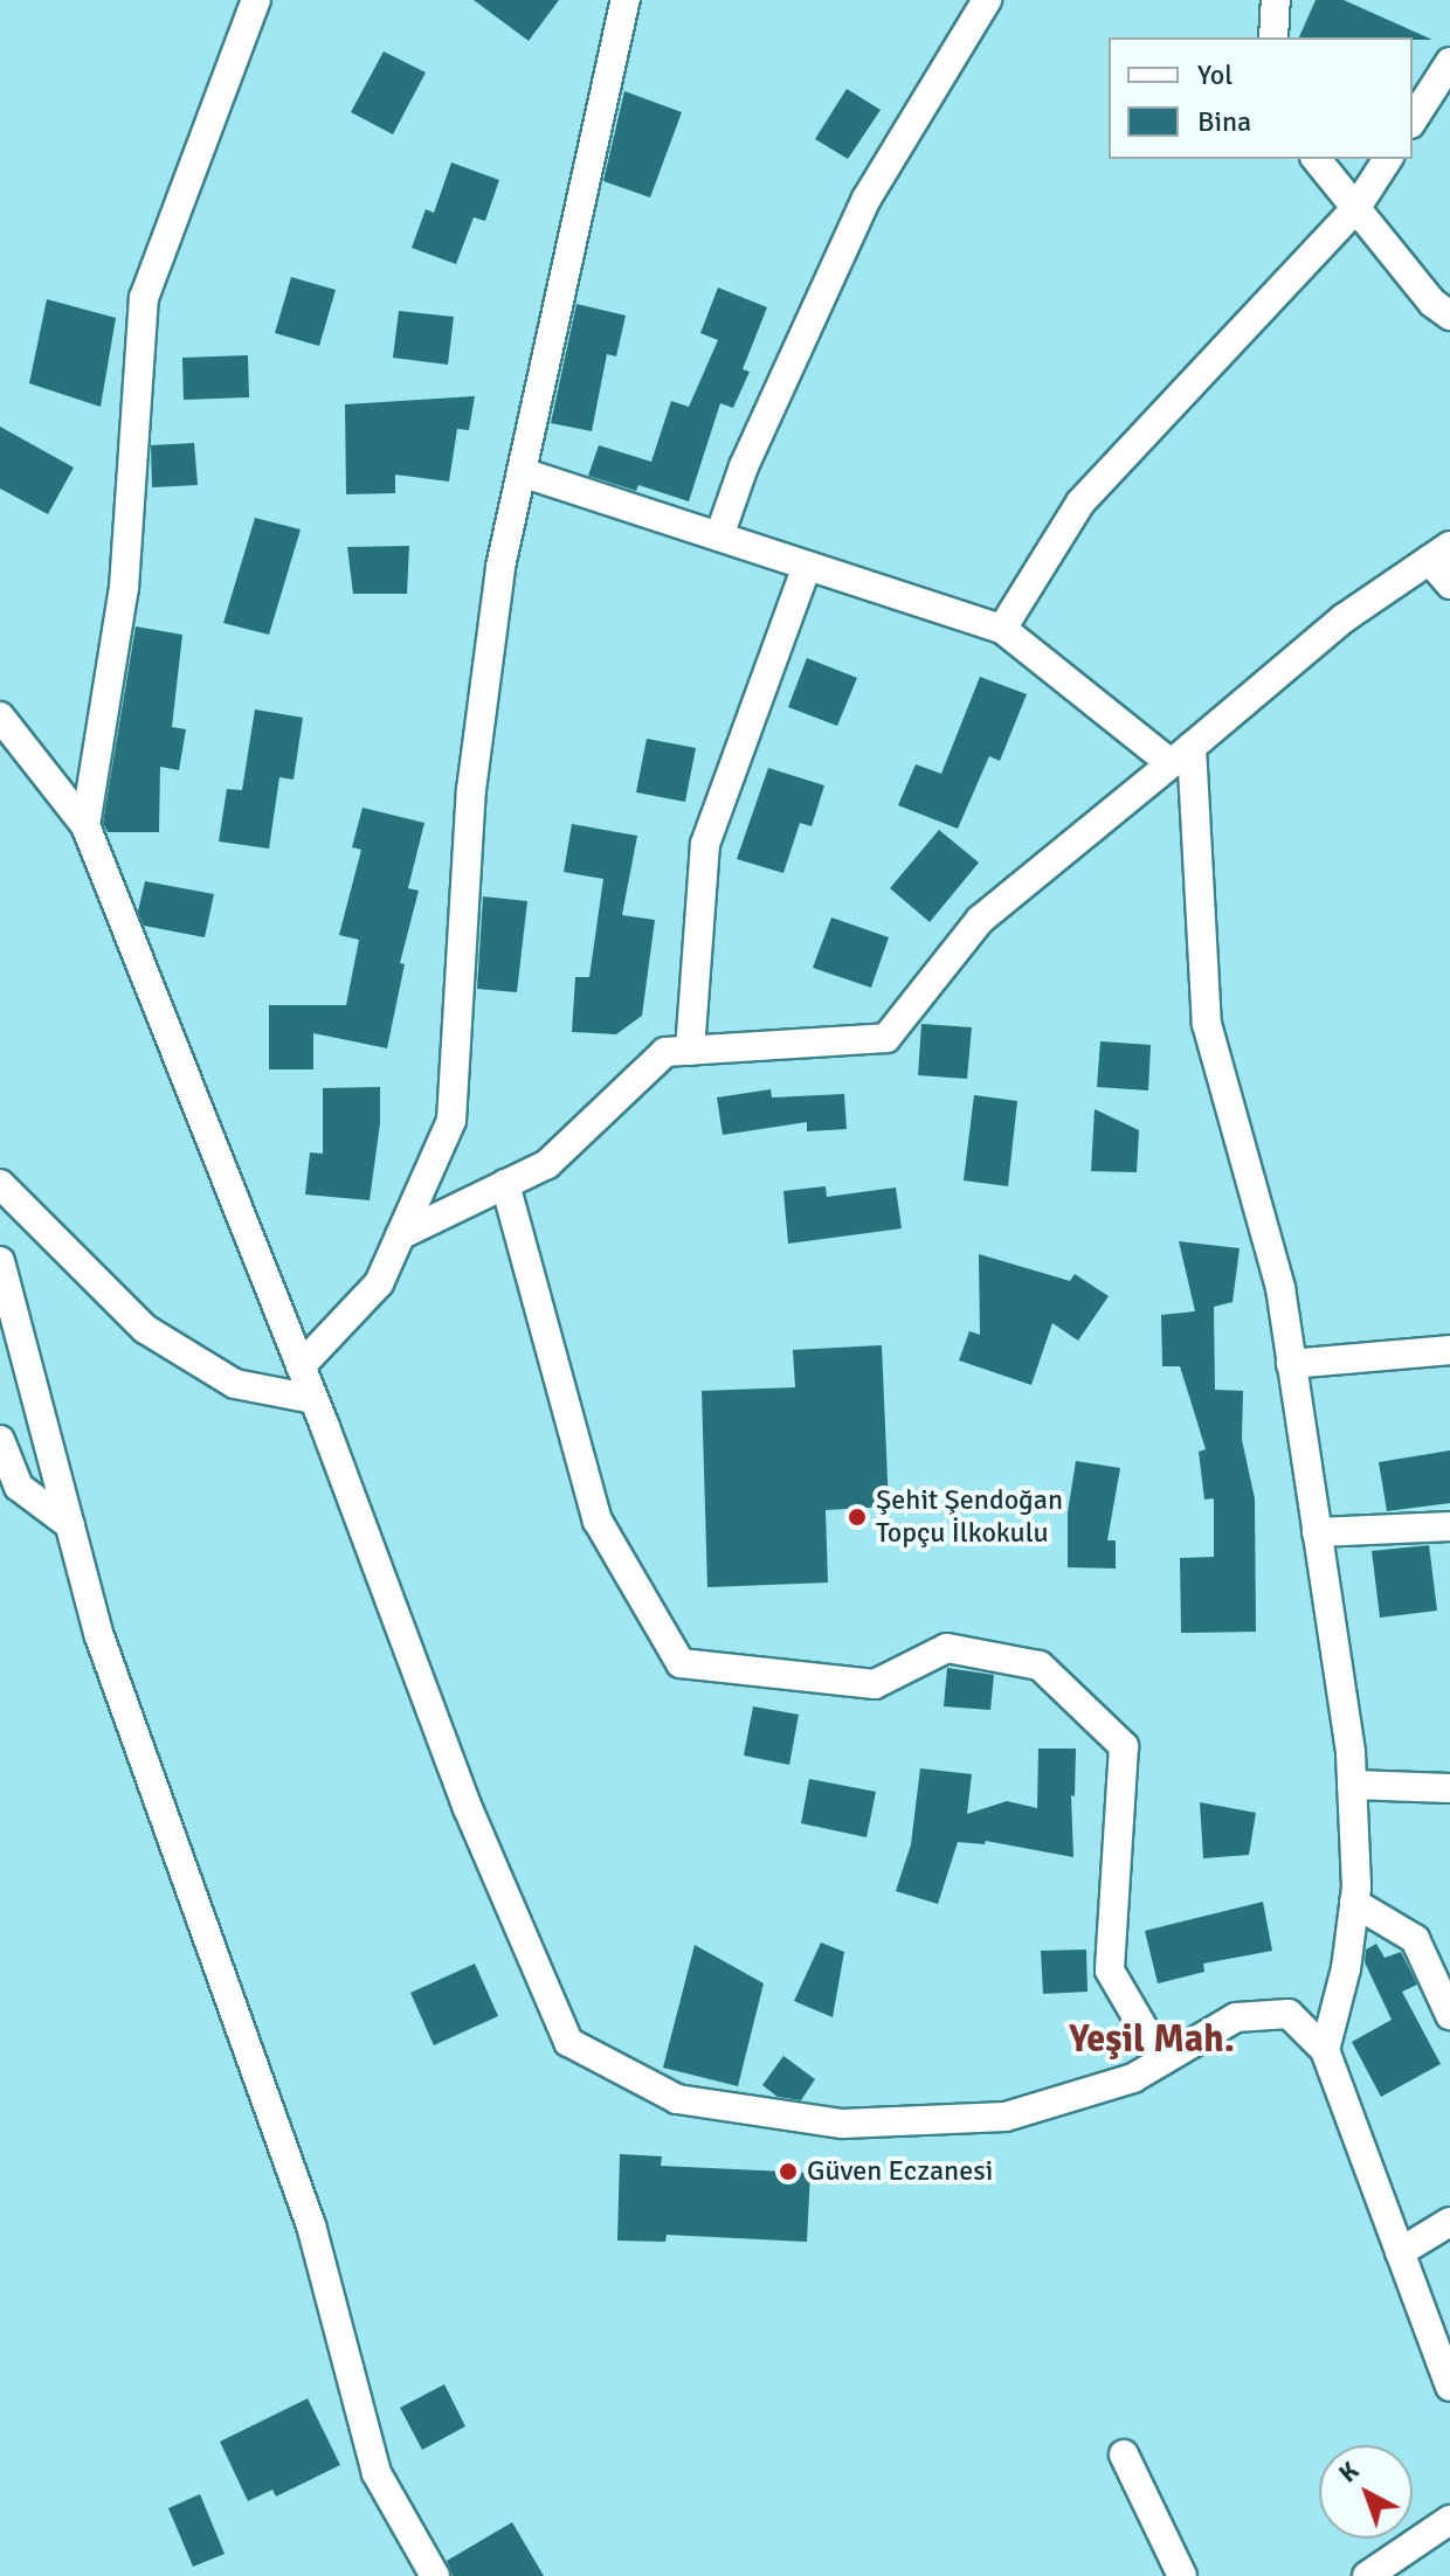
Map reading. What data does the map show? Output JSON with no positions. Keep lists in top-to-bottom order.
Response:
{
  "districts": ["Yeşil Mah."],
  "places": ["Şehit Şendoğan Topçu İlkokulu", "Güven Eczanesi"],
  "legend": ["Yol", "Bina"],
  "north": "top left"
}
